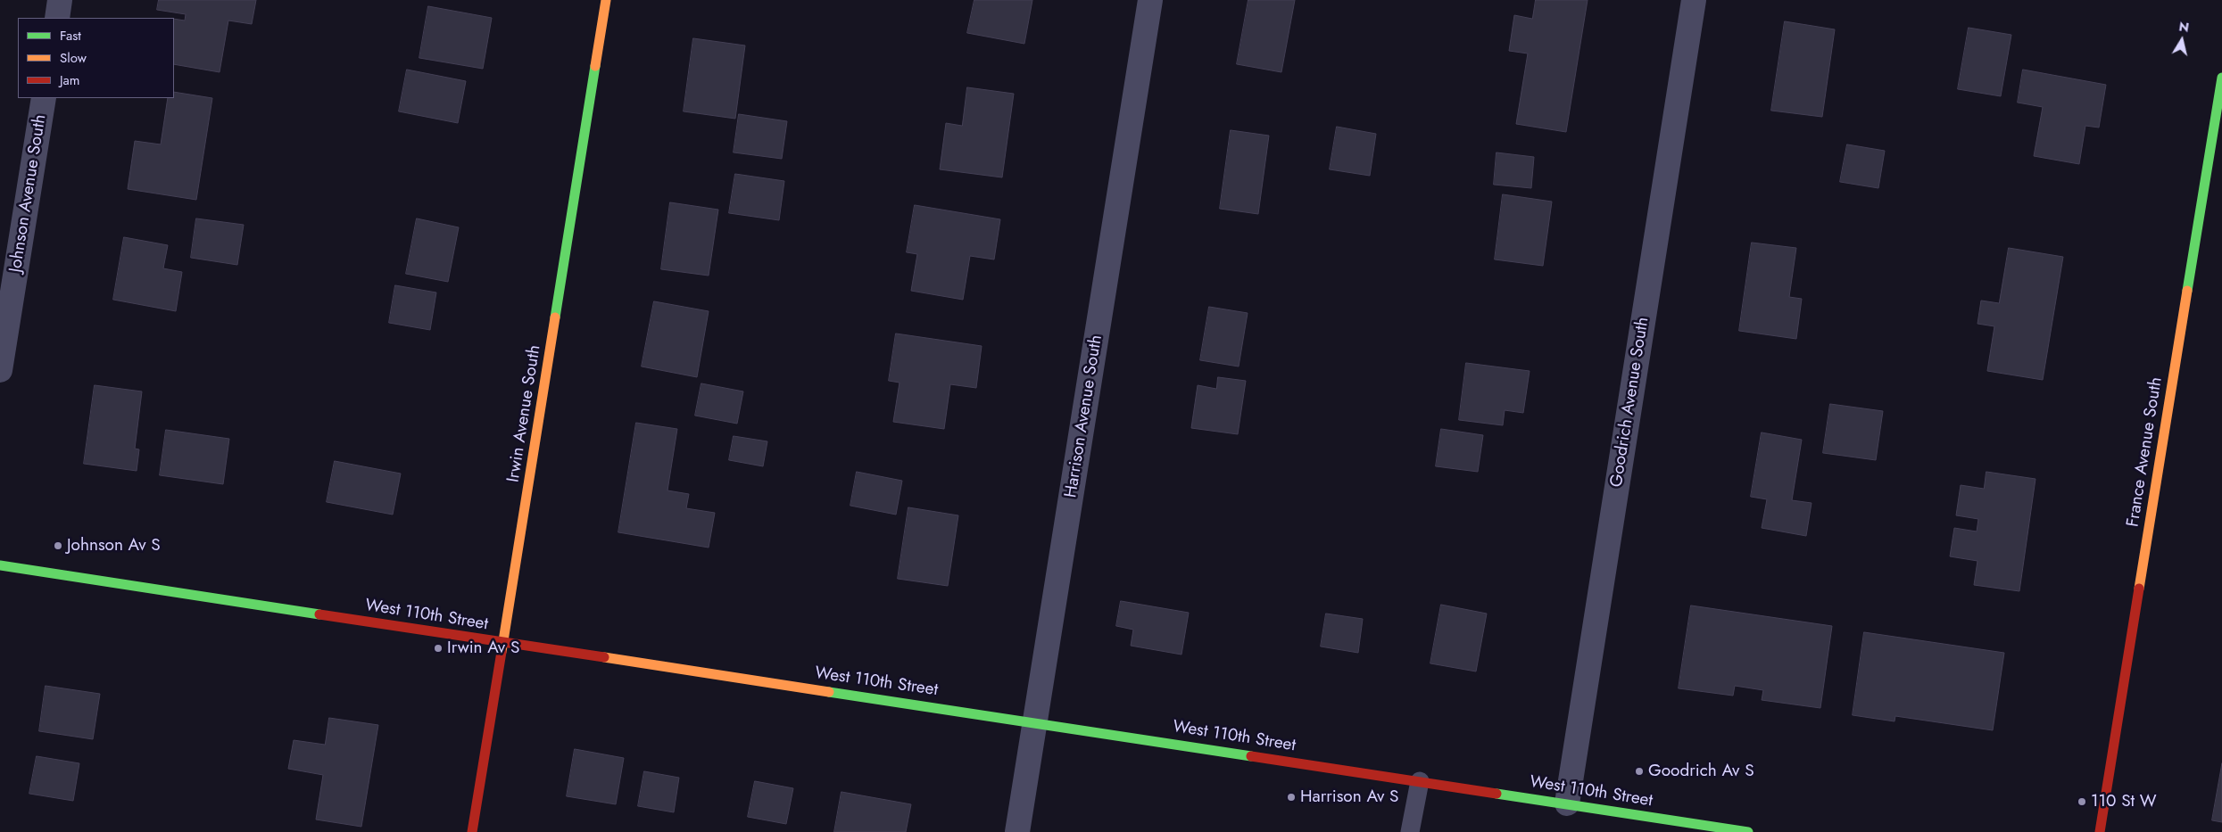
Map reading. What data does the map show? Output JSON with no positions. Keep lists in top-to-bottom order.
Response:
{
  "streets": {
    "street": [
      "Johnson Avenue South",
      "Goodrich Avenue South",
      "Irwin Avenue South",
      "Harrison Avenue South",
      "France Avenue South",
      "West 110th Street"
    ]
  },
  "crossings": [
    ["Goodrich Avenue South", "West 110th Street"],
    ["Irwin Avenue South", "West 110th Street"],
    ["Harrison Avenue South", "West 110th Street"]
  ],
  "places": [
    "Johnson Av S",
    "Irwin Av S",
    "Goodrich Av S",
    "Harrison Av S",
    "110 St W"
  ],
  "legend": ["Fast", "Slow", "Jam"],
  "north": "top"
}
